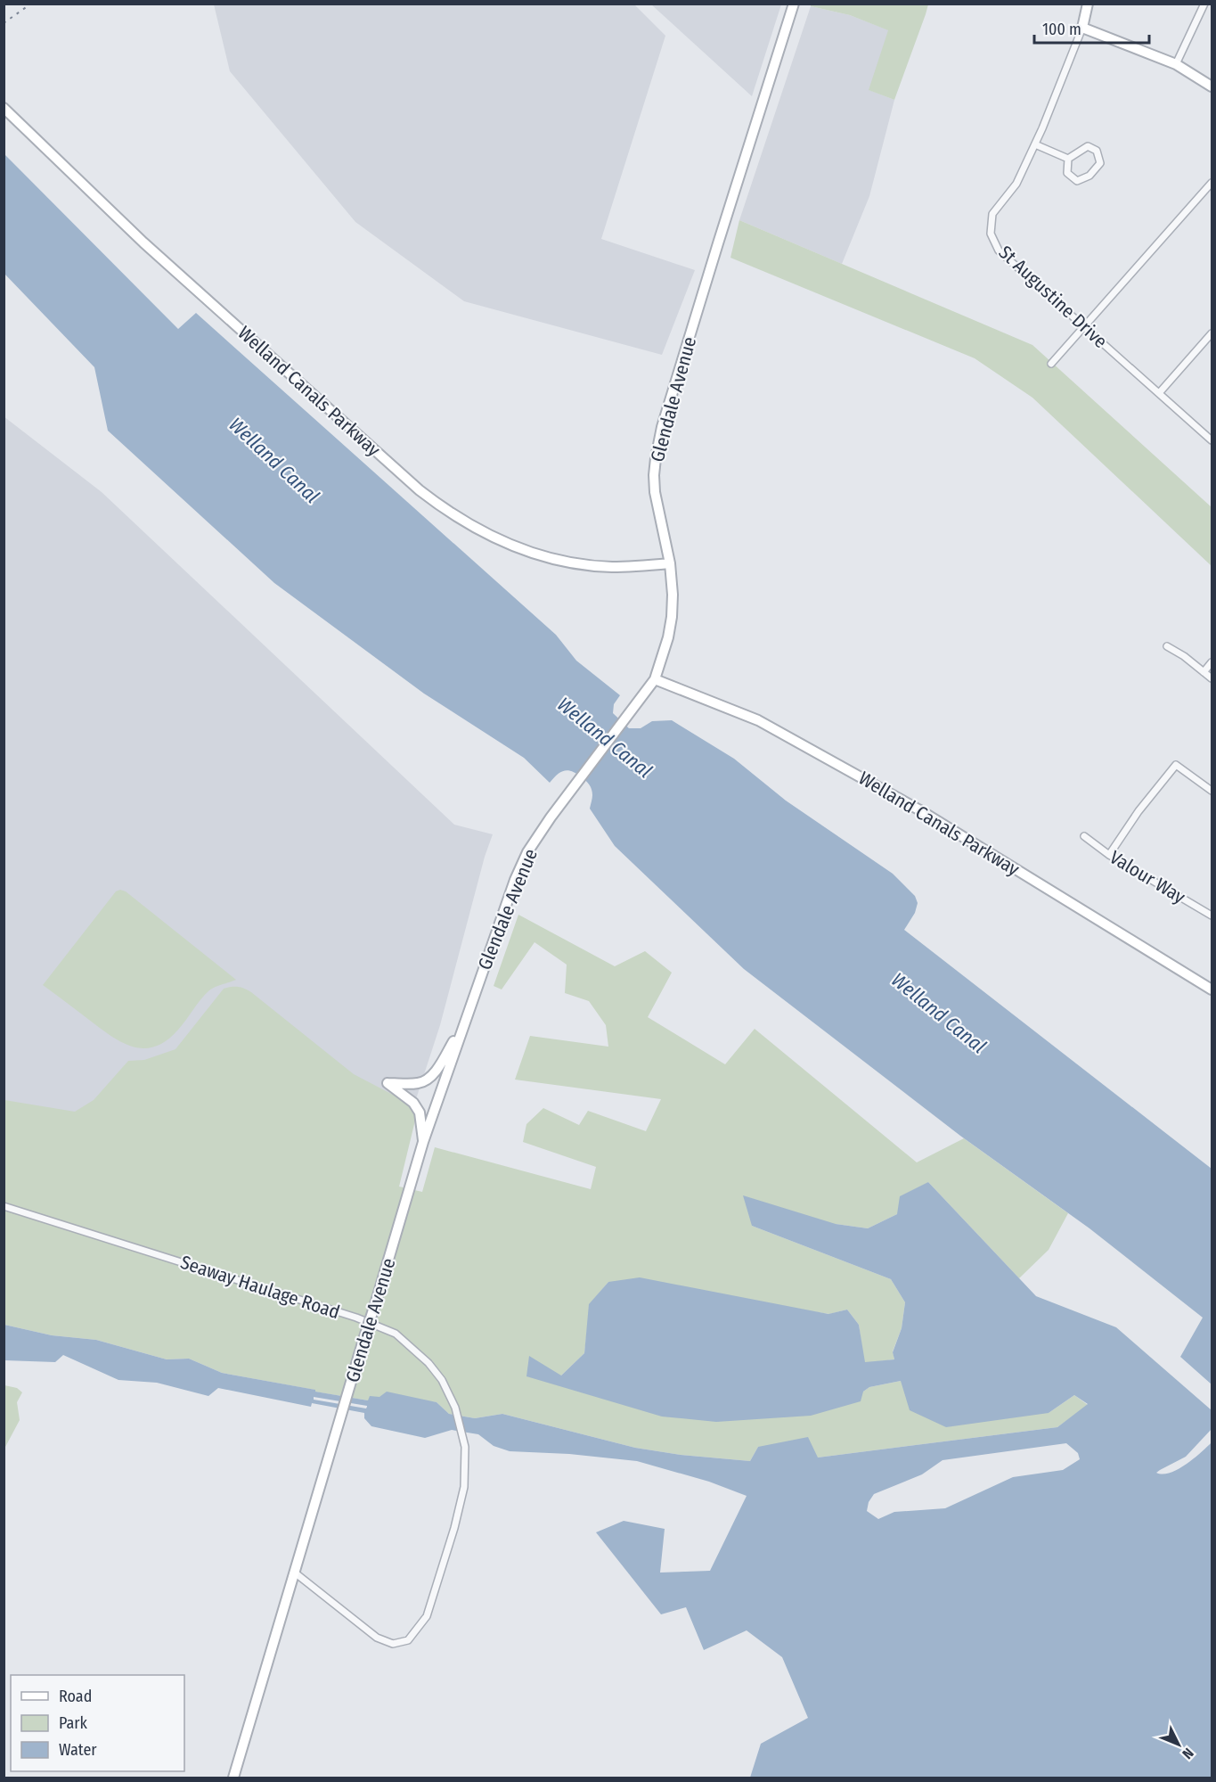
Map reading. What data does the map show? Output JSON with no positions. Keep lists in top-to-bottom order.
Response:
{
  "streets": {
    "main road": ["St Augustine Drive", "Welland Canals Parkway", "Glendale Avenue"],
    "street": ["Valour Way", "Seaway Haulage Road"]
  },
  "crossings": [
    ["Welland Canals Parkway", "Glendale Avenue"],
    ["Glendale Avenue", "Seaway Haulage Road"]
  ],
  "water": ["Welland Canal"],
  "legend": ["Road", "Park", "Water"],
  "scale_bar": "100 m",
  "north": "bottom right"
}
